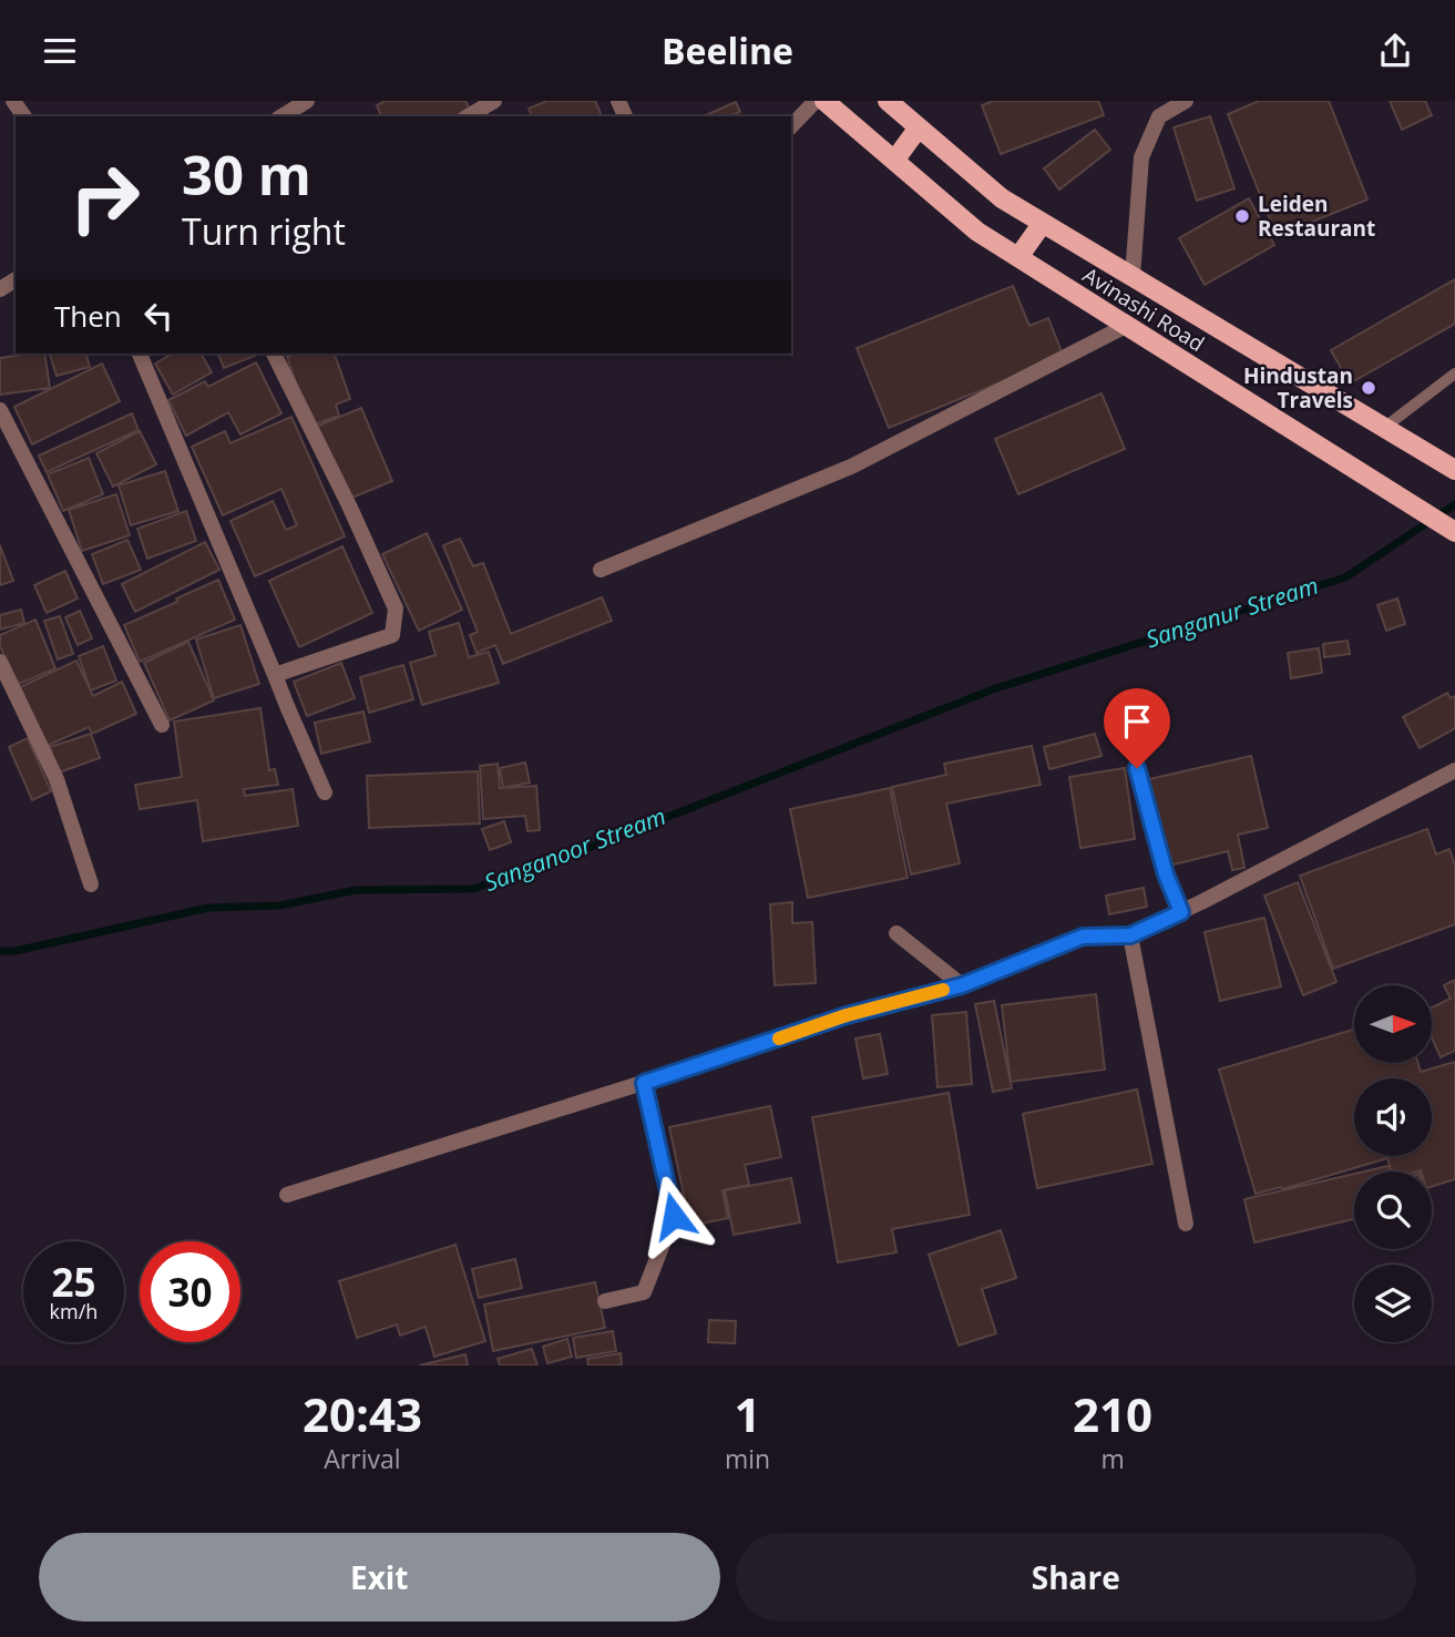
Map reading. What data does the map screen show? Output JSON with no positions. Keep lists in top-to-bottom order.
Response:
{
  "streets": {
    "main road": ["Avinashi Road"]
  },
  "water": ["Sanganur Stream", "Sanganoor Stream"],
  "places": ["Leiden Restaurant", "Hindustan Travels"],
  "north": "right",
  "page": {
    "header": "Beeline",
    "turn": ["30 m", "Turn right"],
    "then": "Then",
    "speed": "25 km/h",
    "limit": "30",
    "eta": [
      "20:43",
      "Arrival",
      "1",
      "min",
      "210",
      "m"
    ],
    "buttons": ["Exit", "Share"]
  }
}
